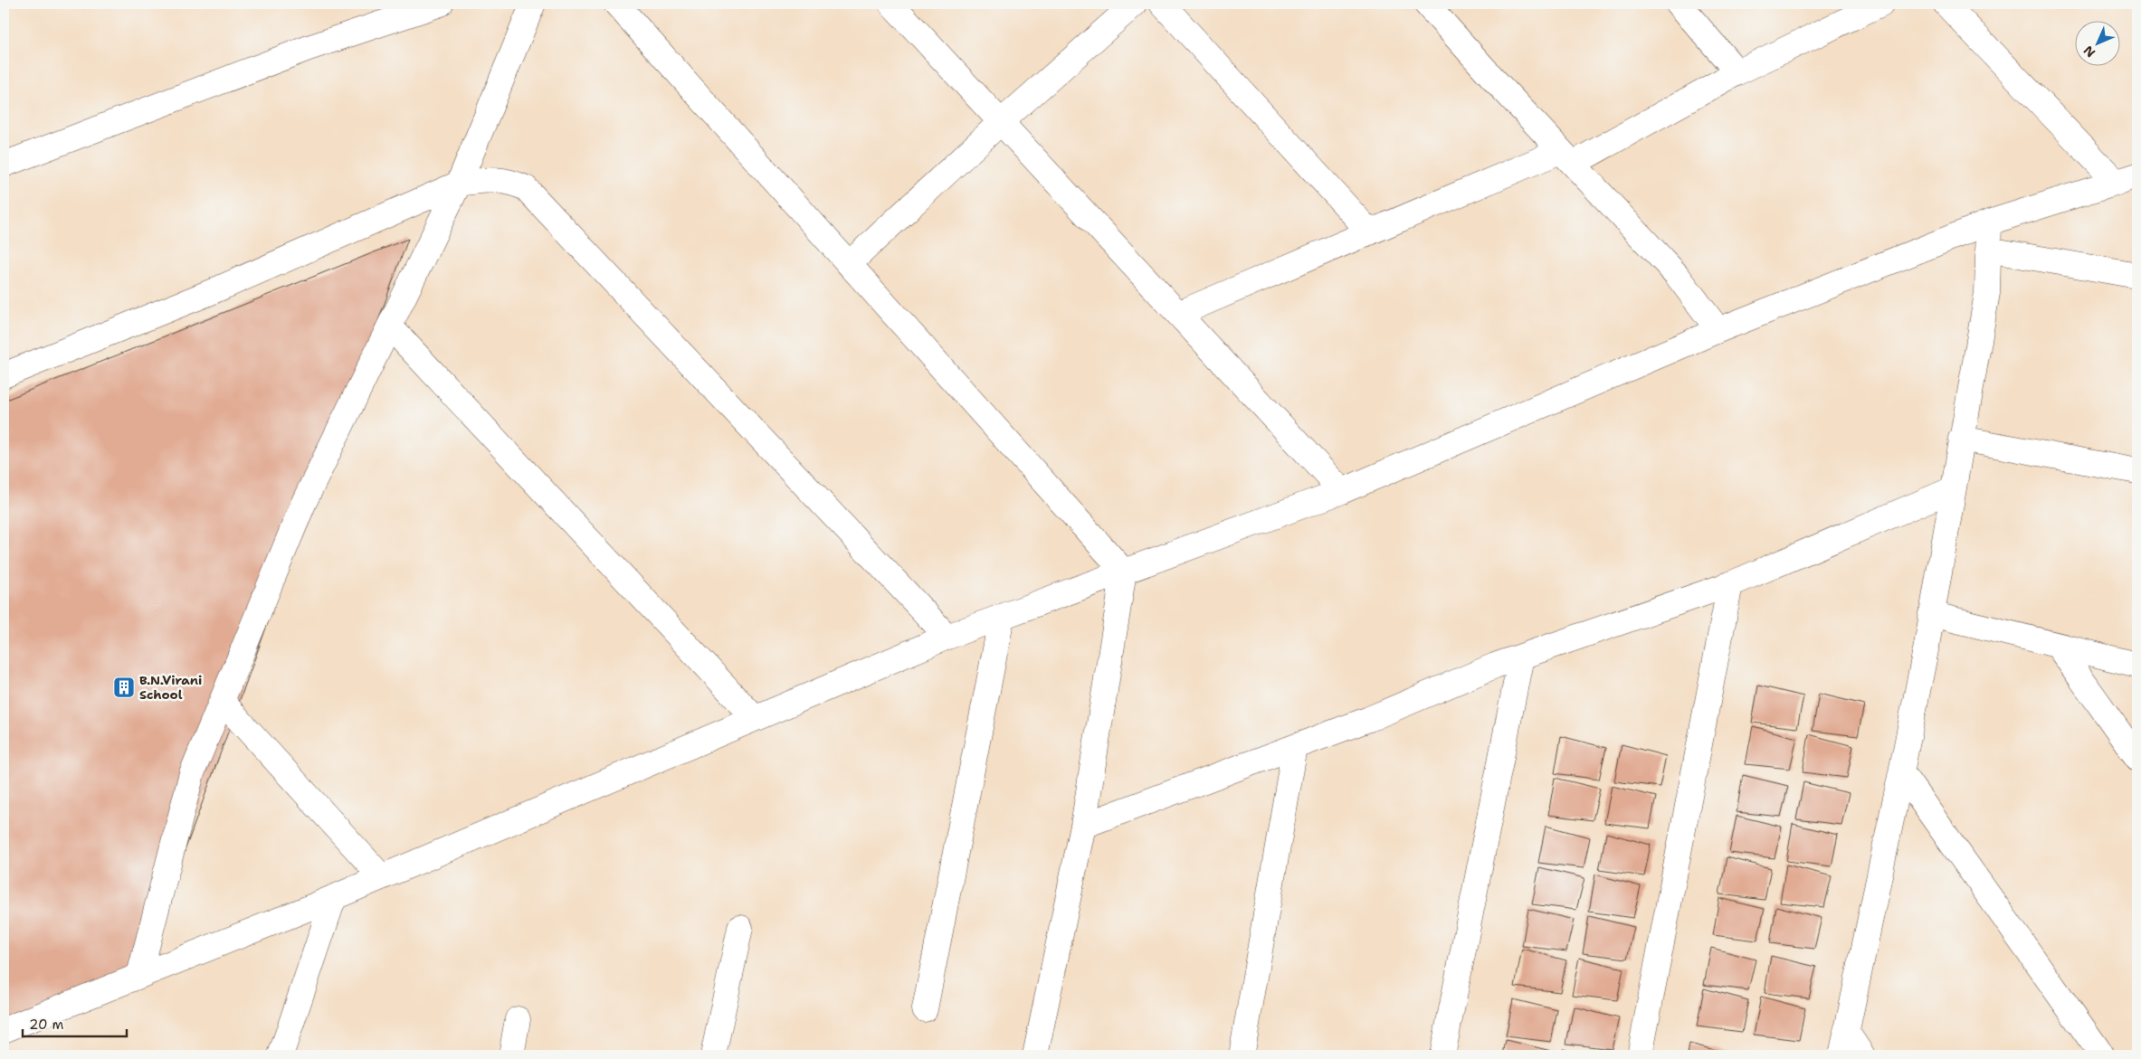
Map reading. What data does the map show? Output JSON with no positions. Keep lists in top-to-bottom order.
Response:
{
  "places": {
    "building": ["B.N.Virani School"]
  },
  "scale_bar": "20 m",
  "north": "bottom left"
}
